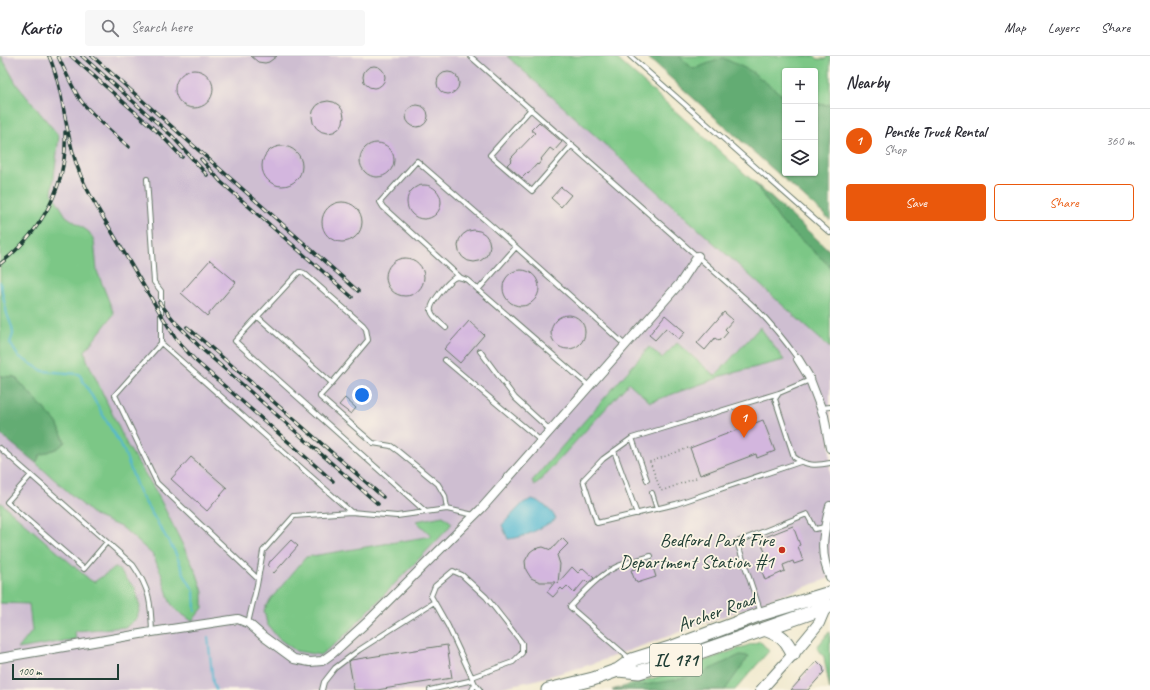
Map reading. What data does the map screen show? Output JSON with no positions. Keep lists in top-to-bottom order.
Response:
{
  "streets": {
    "main road": ["Archer Road", "IL 171"]
  },
  "places": ["Bedford Park Fire Department Station #1"],
  "scale_bar": "100 m",
  "page": {
    "header": "Kartio",
    "search": "Search here",
    "nav": ["Map", "Layers", "Share"],
    "heading": "Nearby",
    "map_buttons": ["+", "−"],
    "list": [
      {
        "mark": "1",
        "name": "Penske Truck Rental",
        "note": "Shop",
        "value": "360 m"
      }
    ],
    "buttons": ["Save", "Share"],
    "pins": "1",
    "scale": "100 m"
  }
}
